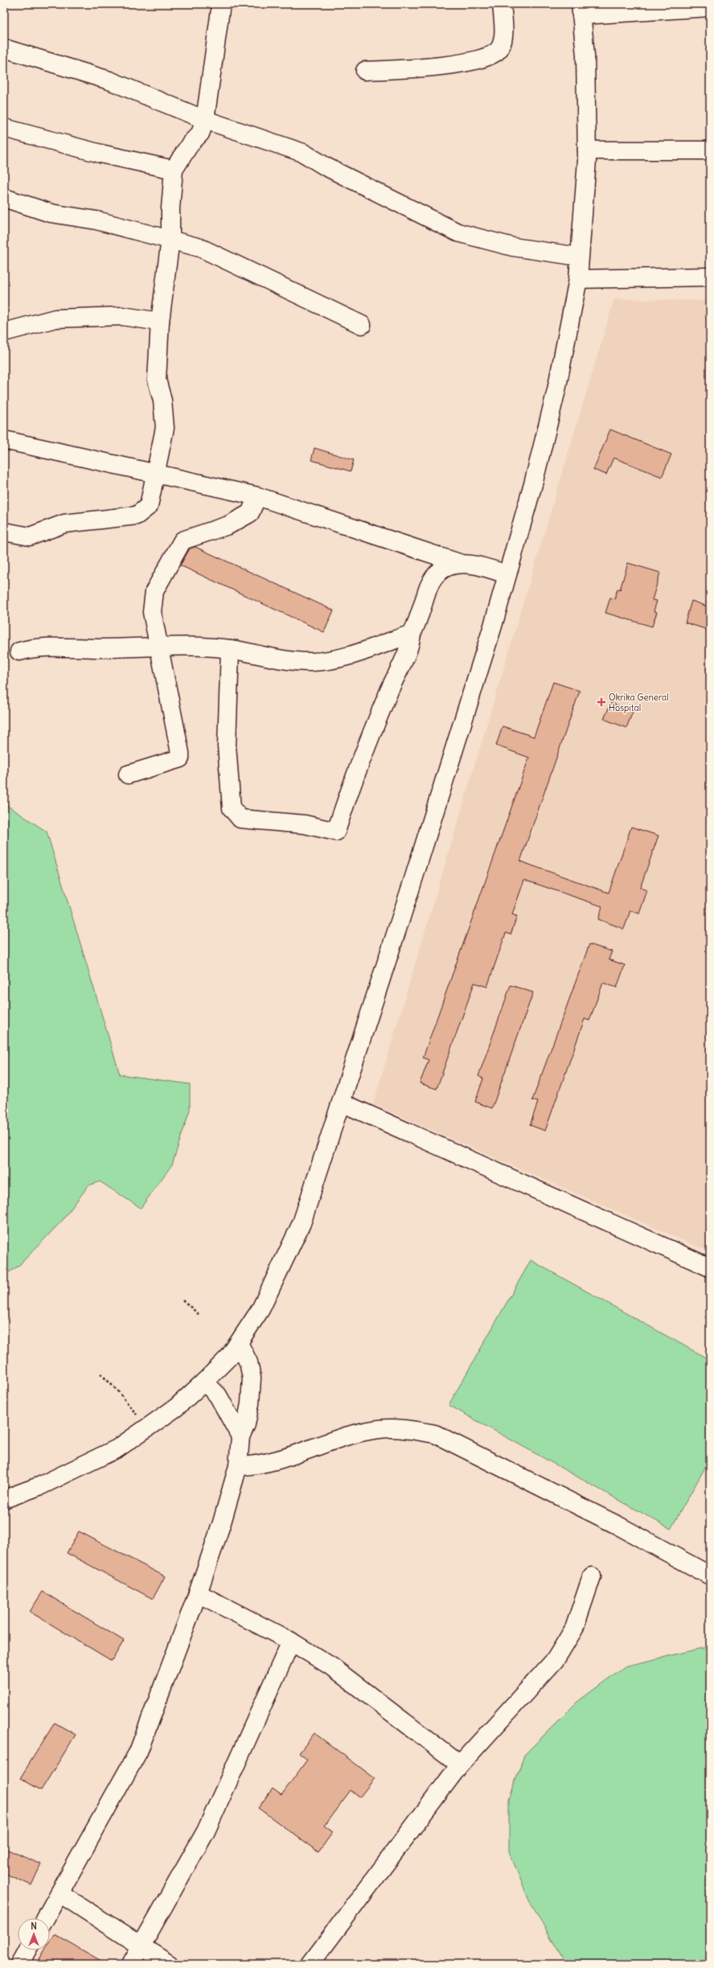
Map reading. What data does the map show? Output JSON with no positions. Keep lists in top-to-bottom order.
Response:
{
  "places": {
    "health": ["Okrika General Hospital"]
  },
  "north": "top"
}
